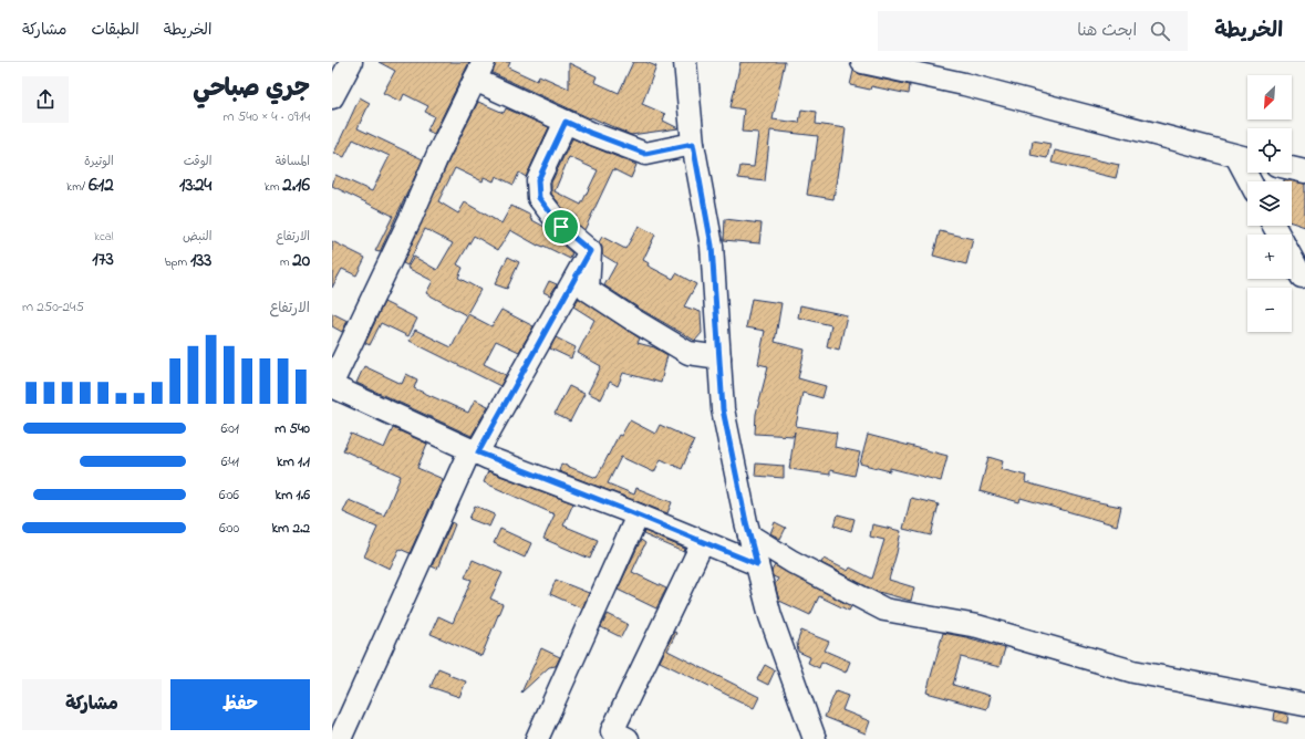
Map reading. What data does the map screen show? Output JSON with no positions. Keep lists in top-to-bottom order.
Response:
{
  "north": "bottom left",
  "page": {
    "header": "الخريطة",
    "search": "ابحث هنا",
    "nav": ["الخريطة", "الطبقات", "مشاركة"],
    "heading": ["جري صباحي", "09:14 · 4 × 540 m"],
    "map_buttons": ["+", "−"],
    "stats": [
      ["المسافة", "2.16 km"],
      ["الوقت", "13:24"],
      ["الوتيرة", "6:12 /km"],
      ["الارتفاع", "20 m"],
      ["النبض", "133 bpm"],
      ["kcal", "173"]
    ],
    "chart": ["الارتفاع", "245–250 m"],
    "list": [
      {
        "name": "540 m",
        "note": "6:01"
      },
      {
        "name": "1.1 km",
        "note": "6:41"
      },
      {
        "name": "1.6 km",
        "note": "6:06"
      },
      {
        "name": "2.2 km",
        "note": "6:00"
      }
    ],
    "buttons": ["حفظ", "مشاركة"]
  }
}
